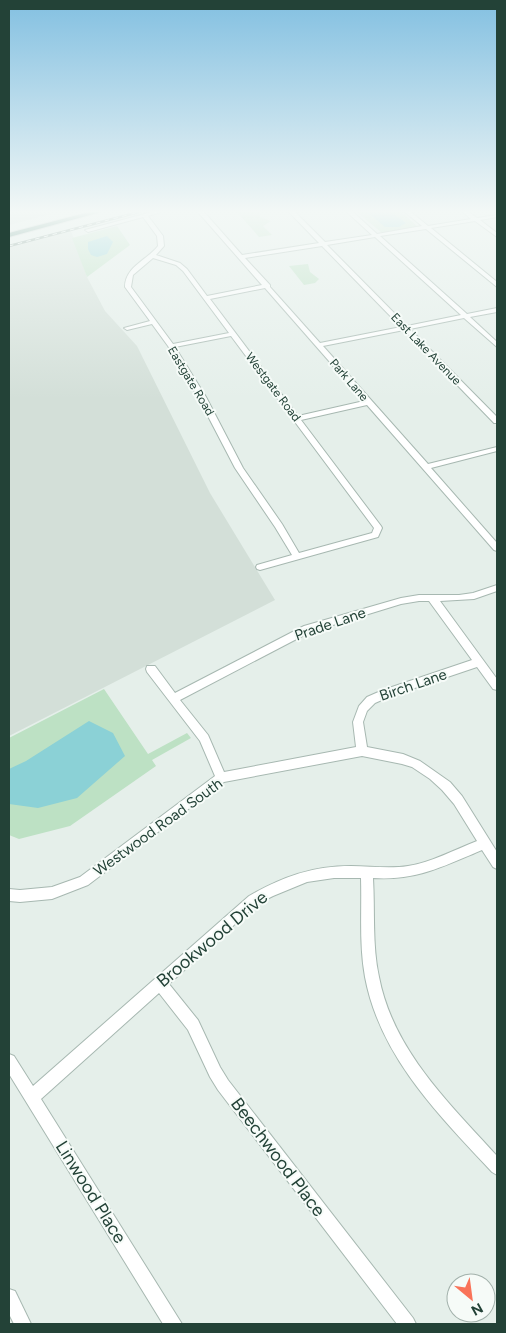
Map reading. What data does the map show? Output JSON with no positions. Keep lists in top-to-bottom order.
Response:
{
  "streets": {
    "street": [
      "East Lake Avenue",
      "Park Lane",
      "Eastgate Road",
      "Westgate Road",
      "Prade Lane",
      "Birch Lane",
      "Westwood Road South",
      "Brookwood Drive",
      "Beechwood Place",
      "Linwood Place"
    ]
  },
  "crossings": [
    ["Eastgate Road", "Westgate Road"],
    ["Birch Lane", "Westwood Road South"],
    ["Westwood Road South", "Brookwood Drive"],
    ["Brookwood Drive", "Beechwood Place"],
    ["Brookwood Drive", "Linwood Place"]
  ],
  "north": "bottom right"
}
